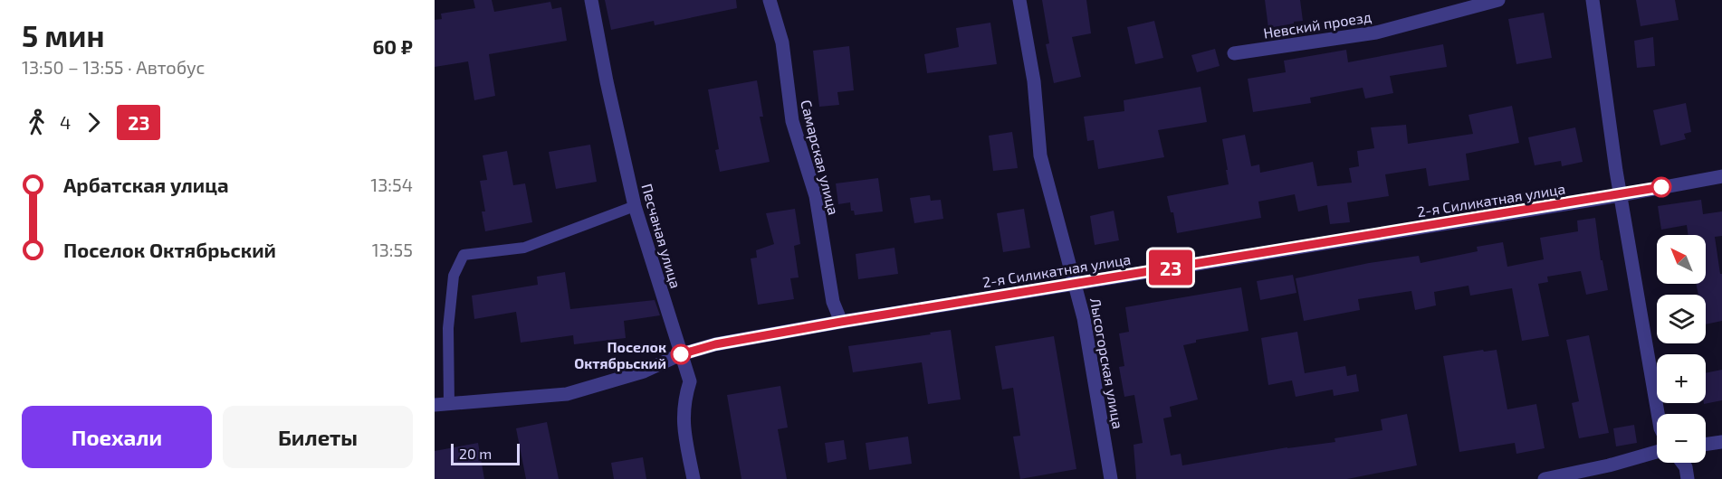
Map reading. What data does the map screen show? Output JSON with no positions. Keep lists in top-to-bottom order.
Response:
{
  "streets": {
    "street": [
      "Невский проезд",
      "Самарская улица",
      "2-я Силикатная улица",
      "Песчаная улица",
      "Лысогорская улица"
    ]
  },
  "crossings": [
    ["Самарская улица", "2-я Силикатная улица"],
    ["2-я Силикатная улица", "Песчаная улица"],
    ["2-я Силикатная улица", "Лысогорская улица"]
  ],
  "places": ["Поселок Октябрьский"],
  "lines": ["bus line 23"],
  "scale_bar": "20 m",
  "north": "top left",
  "page": {
    "heading": ["5 мин", "13:50 – 13:55 · Автобус", "60 ₽"],
    "on_map": "23",
    "legs": ["4", "23"],
    "list": [
      {
        "name": "Арбатская улица",
        "value": "13:54"
      },
      {
        "name": "Поселок Октябрьский",
        "value": "13:55"
      }
    ],
    "map_buttons": ["+", "−"],
    "buttons": ["Поехали", "Билеты"],
    "scale": "20 m"
  }
}
